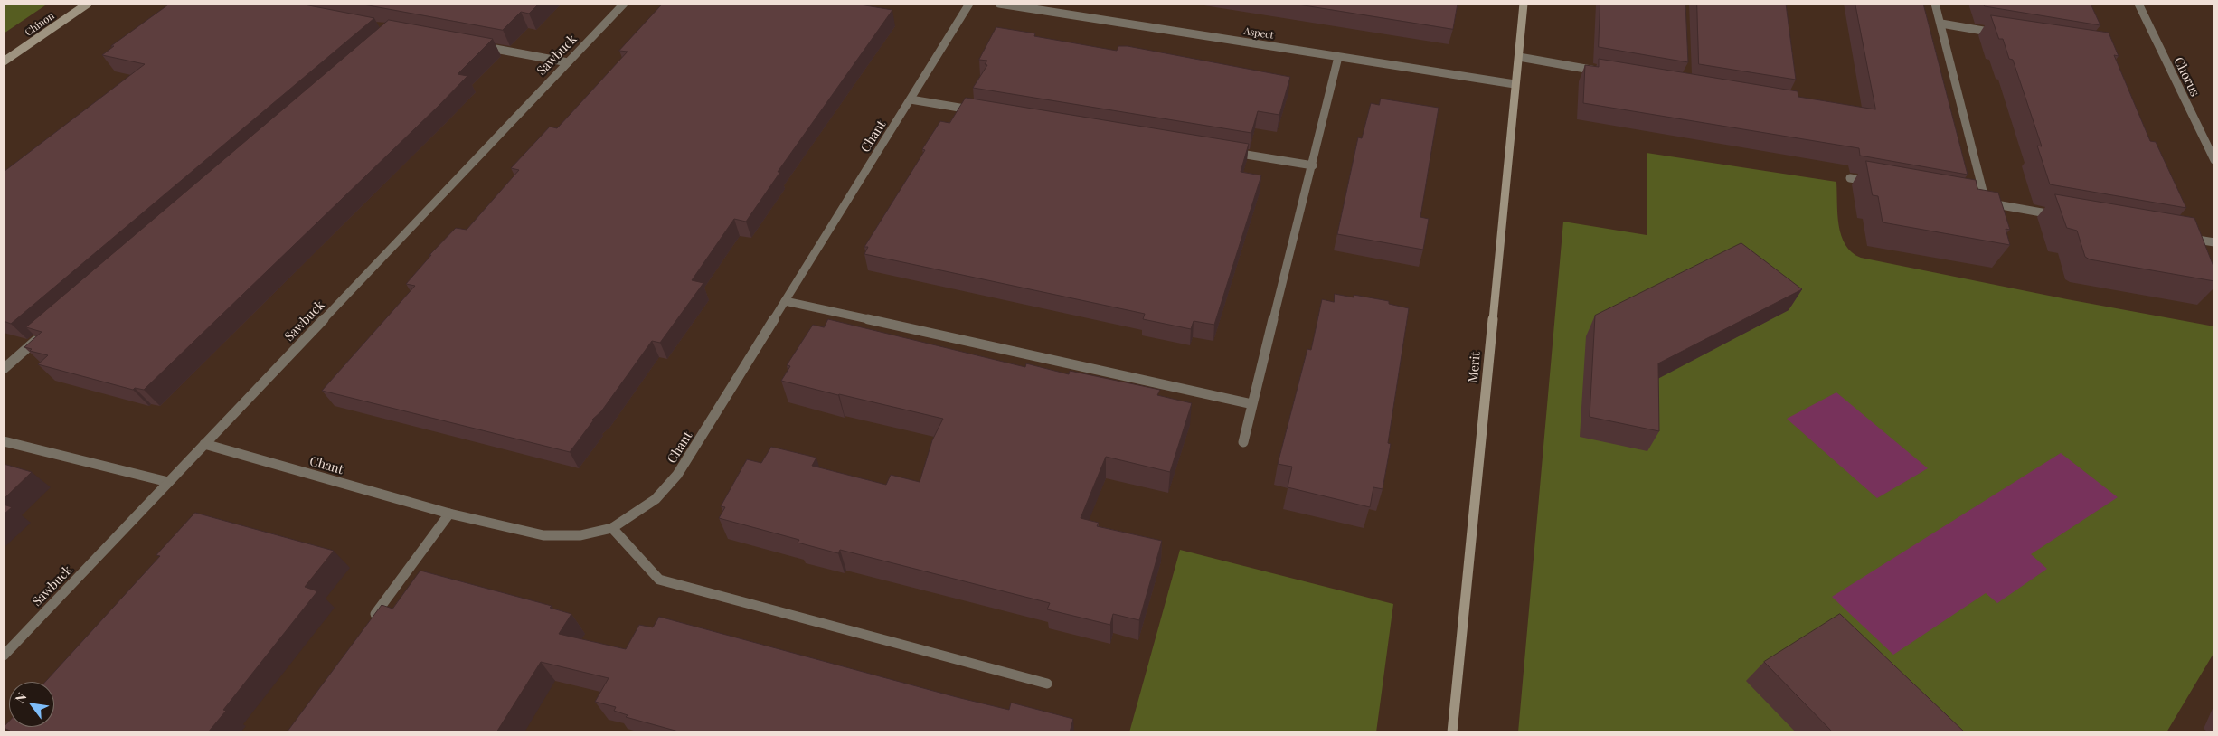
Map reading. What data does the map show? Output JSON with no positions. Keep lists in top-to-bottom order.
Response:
{
  "streets": {
    "street": [
      "Chinon",
      "Aspect",
      "Sawbuck",
      "Chorus",
      "Chant",
      "Merit"
    ]
  },
  "crossings": [
    ["Aspect", "Merit"],
    ["Sawbuck", "Chant"]
  ],
  "north": "top left"
}
